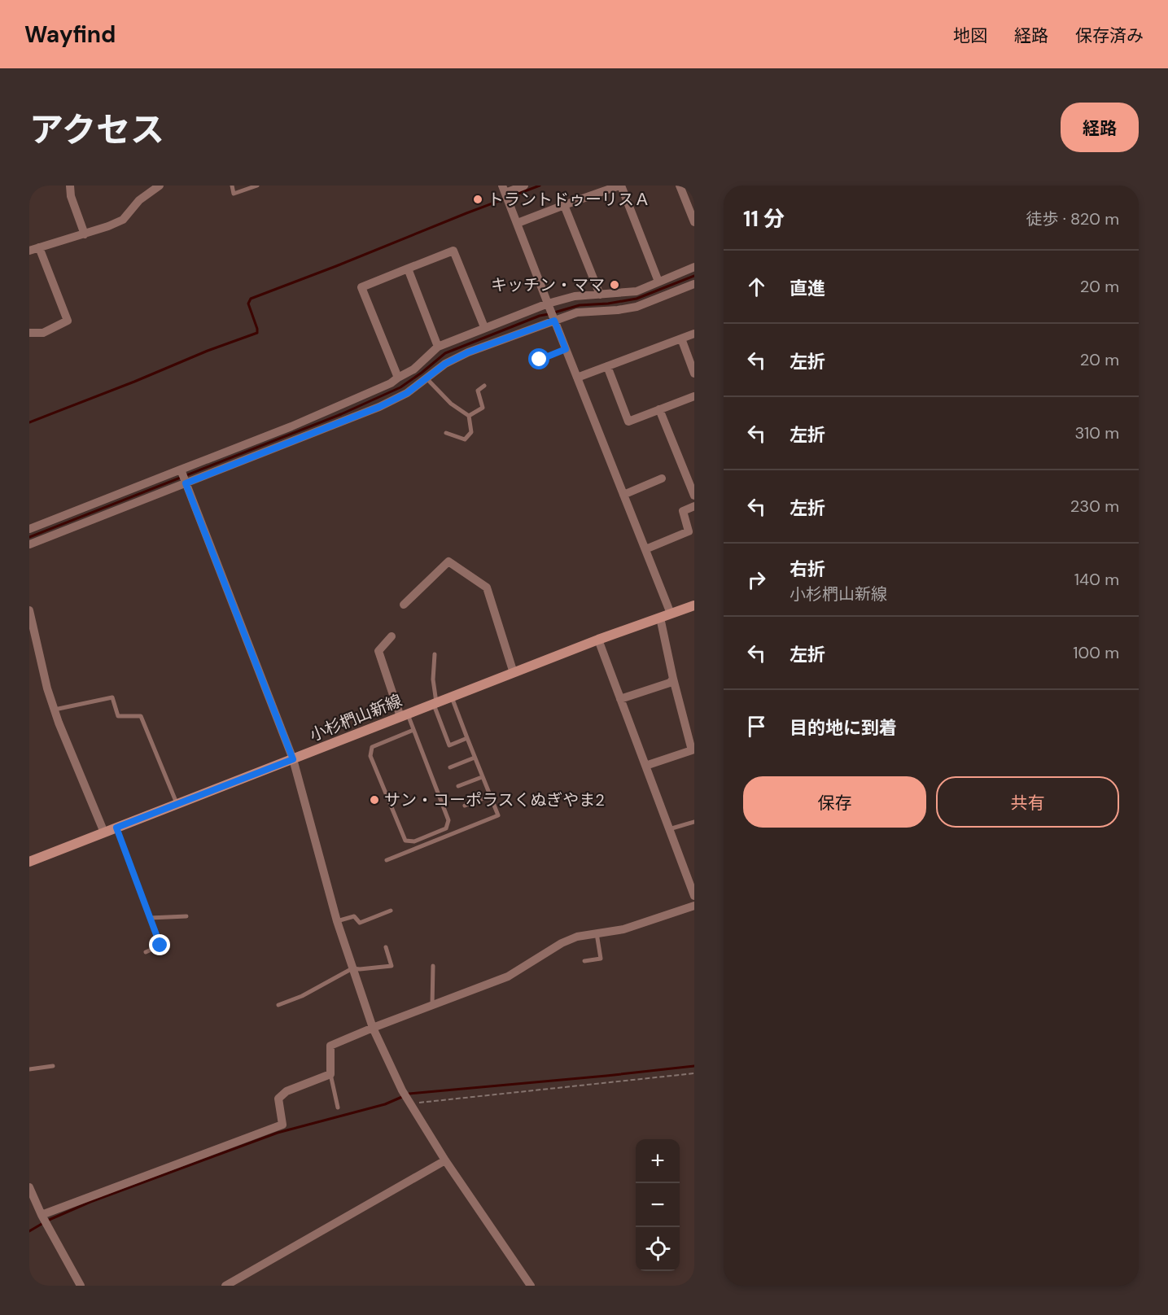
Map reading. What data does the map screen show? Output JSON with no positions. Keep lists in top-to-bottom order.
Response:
{
  "streets": {
    "main road": ["小杉椚山新線"]
  },
  "places": ["トラントドゥーリスＡ", "キッチン・ママ", "サン・コーポラスくぬぎやま2"],
  "page": {
    "header": "Wayfind",
    "nav": ["地図", "経路", "保存済み"],
    "title": "アクセス",
    "buttons": [
      "経路",
      ["保存", "共有"]
    ],
    "heading": ["11 分", "徒歩 · 820 m"],
    "list": [
      ["直進", "20 m"],
      ["左折", "20 m"],
      ["左折", "310 m"],
      ["左折", "230 m"],
      ["右折", "小杉椚山新線", "140 m"],
      ["左折", "100 m"],
      "目的地に到着"
    ],
    "map_buttons": ["+", "−"]
  }
}
